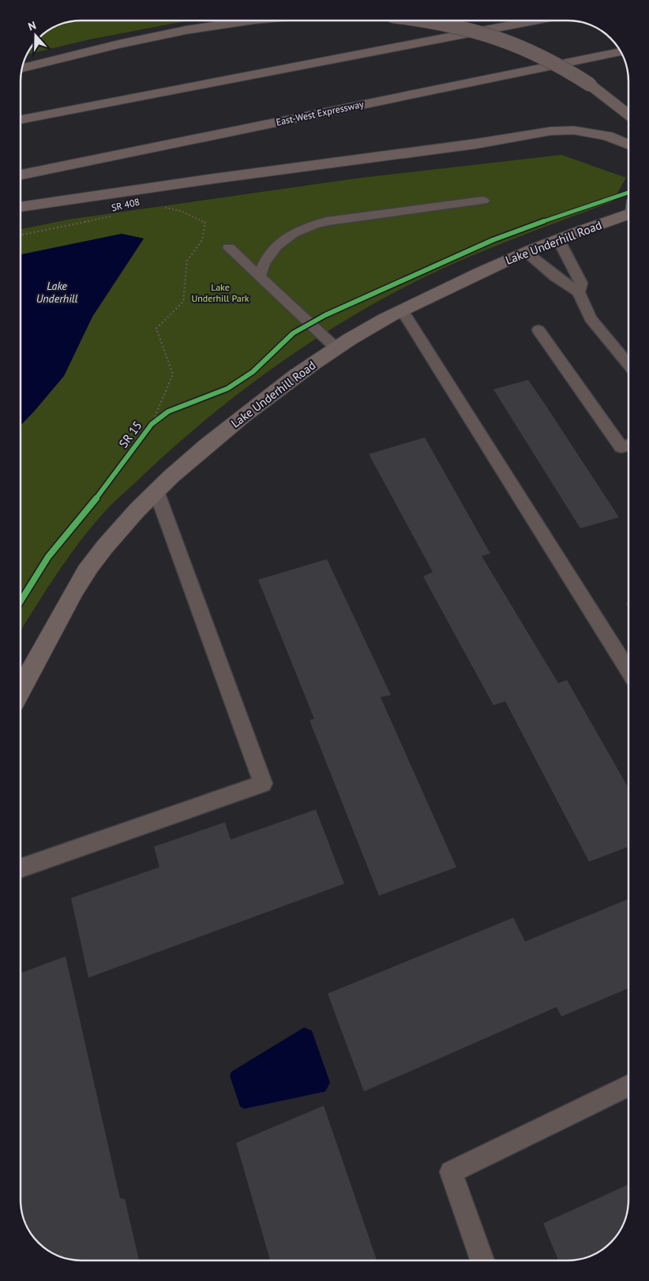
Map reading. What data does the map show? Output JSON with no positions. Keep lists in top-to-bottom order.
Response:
{
  "streets": {
    "highway": ["East-West Expressway"],
    "main road": ["Lake Underhill Road"],
    "path": ["SR 408"],
    "cycle path": ["SR 15"]
  },
  "water": ["Lake Underhill"],
  "parks": ["Lake Underhill Park"],
  "north": "top"
}
